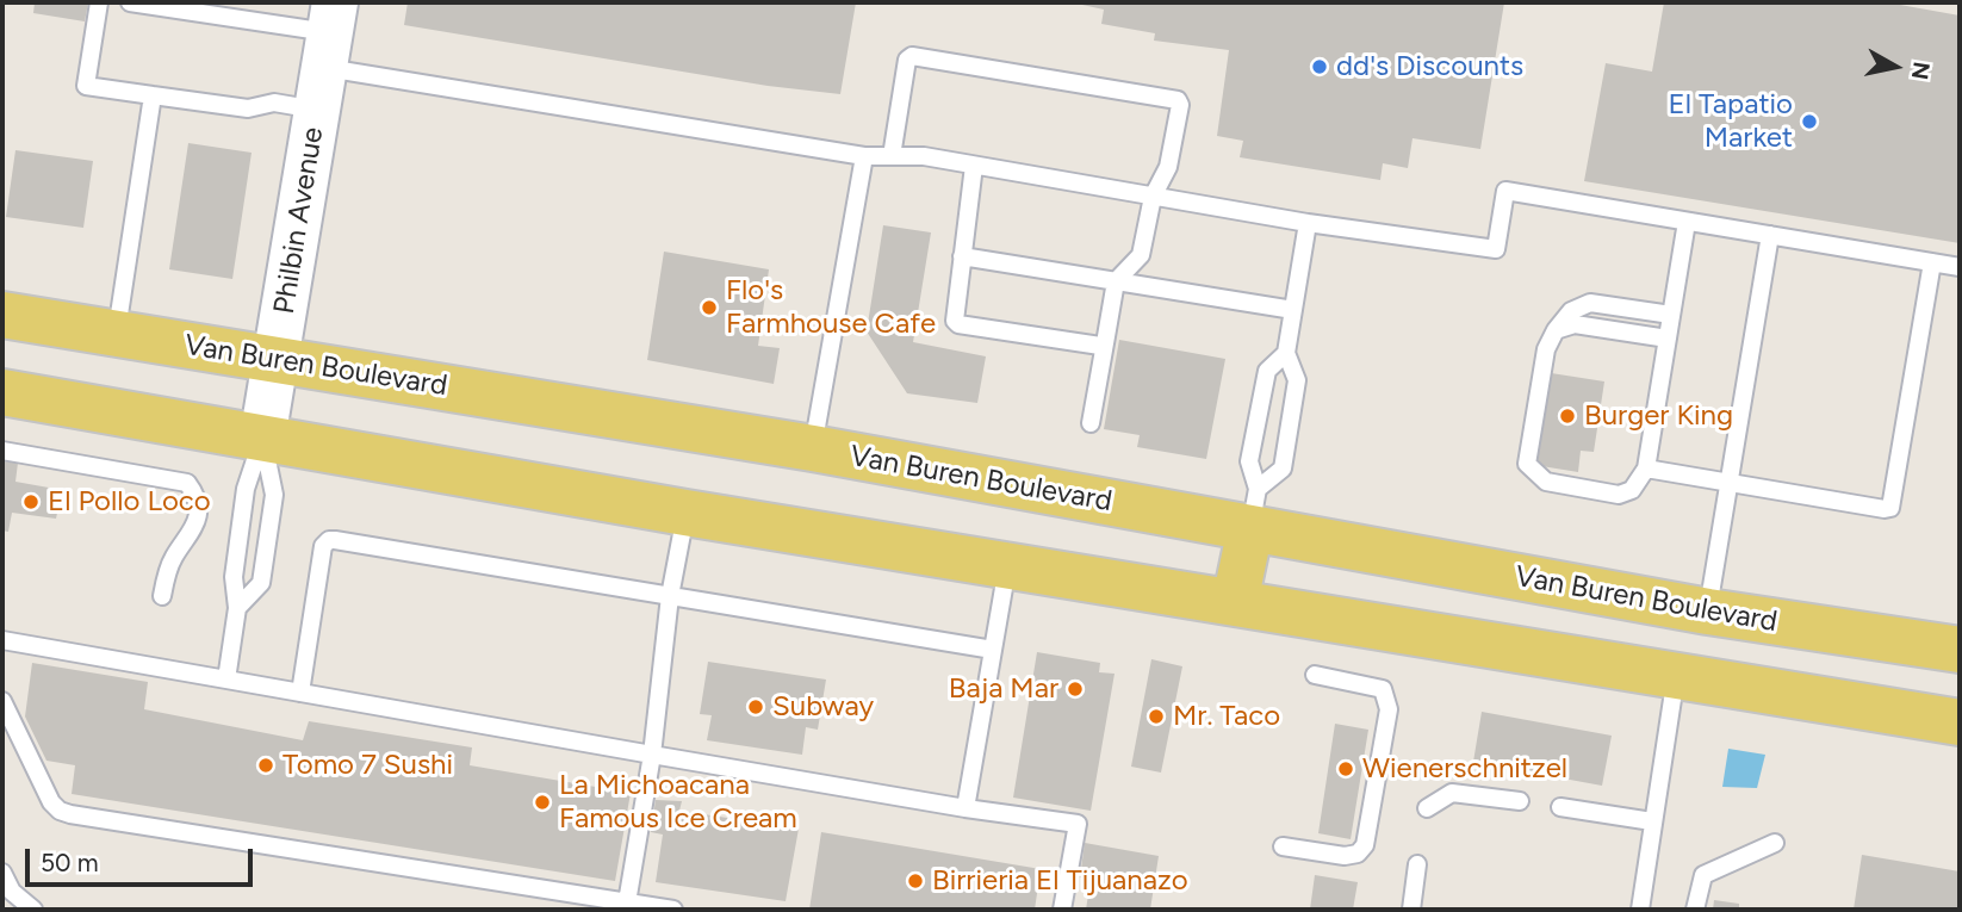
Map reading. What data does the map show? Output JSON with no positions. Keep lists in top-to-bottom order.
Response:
{
  "streets": {
    "main road": ["Van Buren Boulevard"],
    "street": ["Philbin Avenue"]
  },
  "crossings": [
    ["Philbin Avenue", "Van Buren Boulevard"]
  ],
  "places": [
    "dd's Discounts",
    "El Tapatio Market",
    "Flo's Farmhouse Cafe",
    "Burger King",
    "El Pollo Loco",
    "Baja Mar",
    "Subway",
    "Mr. Taco",
    "Tomo 7 Sushi",
    "Wienerschnitzel",
    "La Michoacana Famous Ice Cream",
    "Birrieria El Tijuanazo"
  ],
  "scale_bar": "50 m",
  "north": "right"
}
